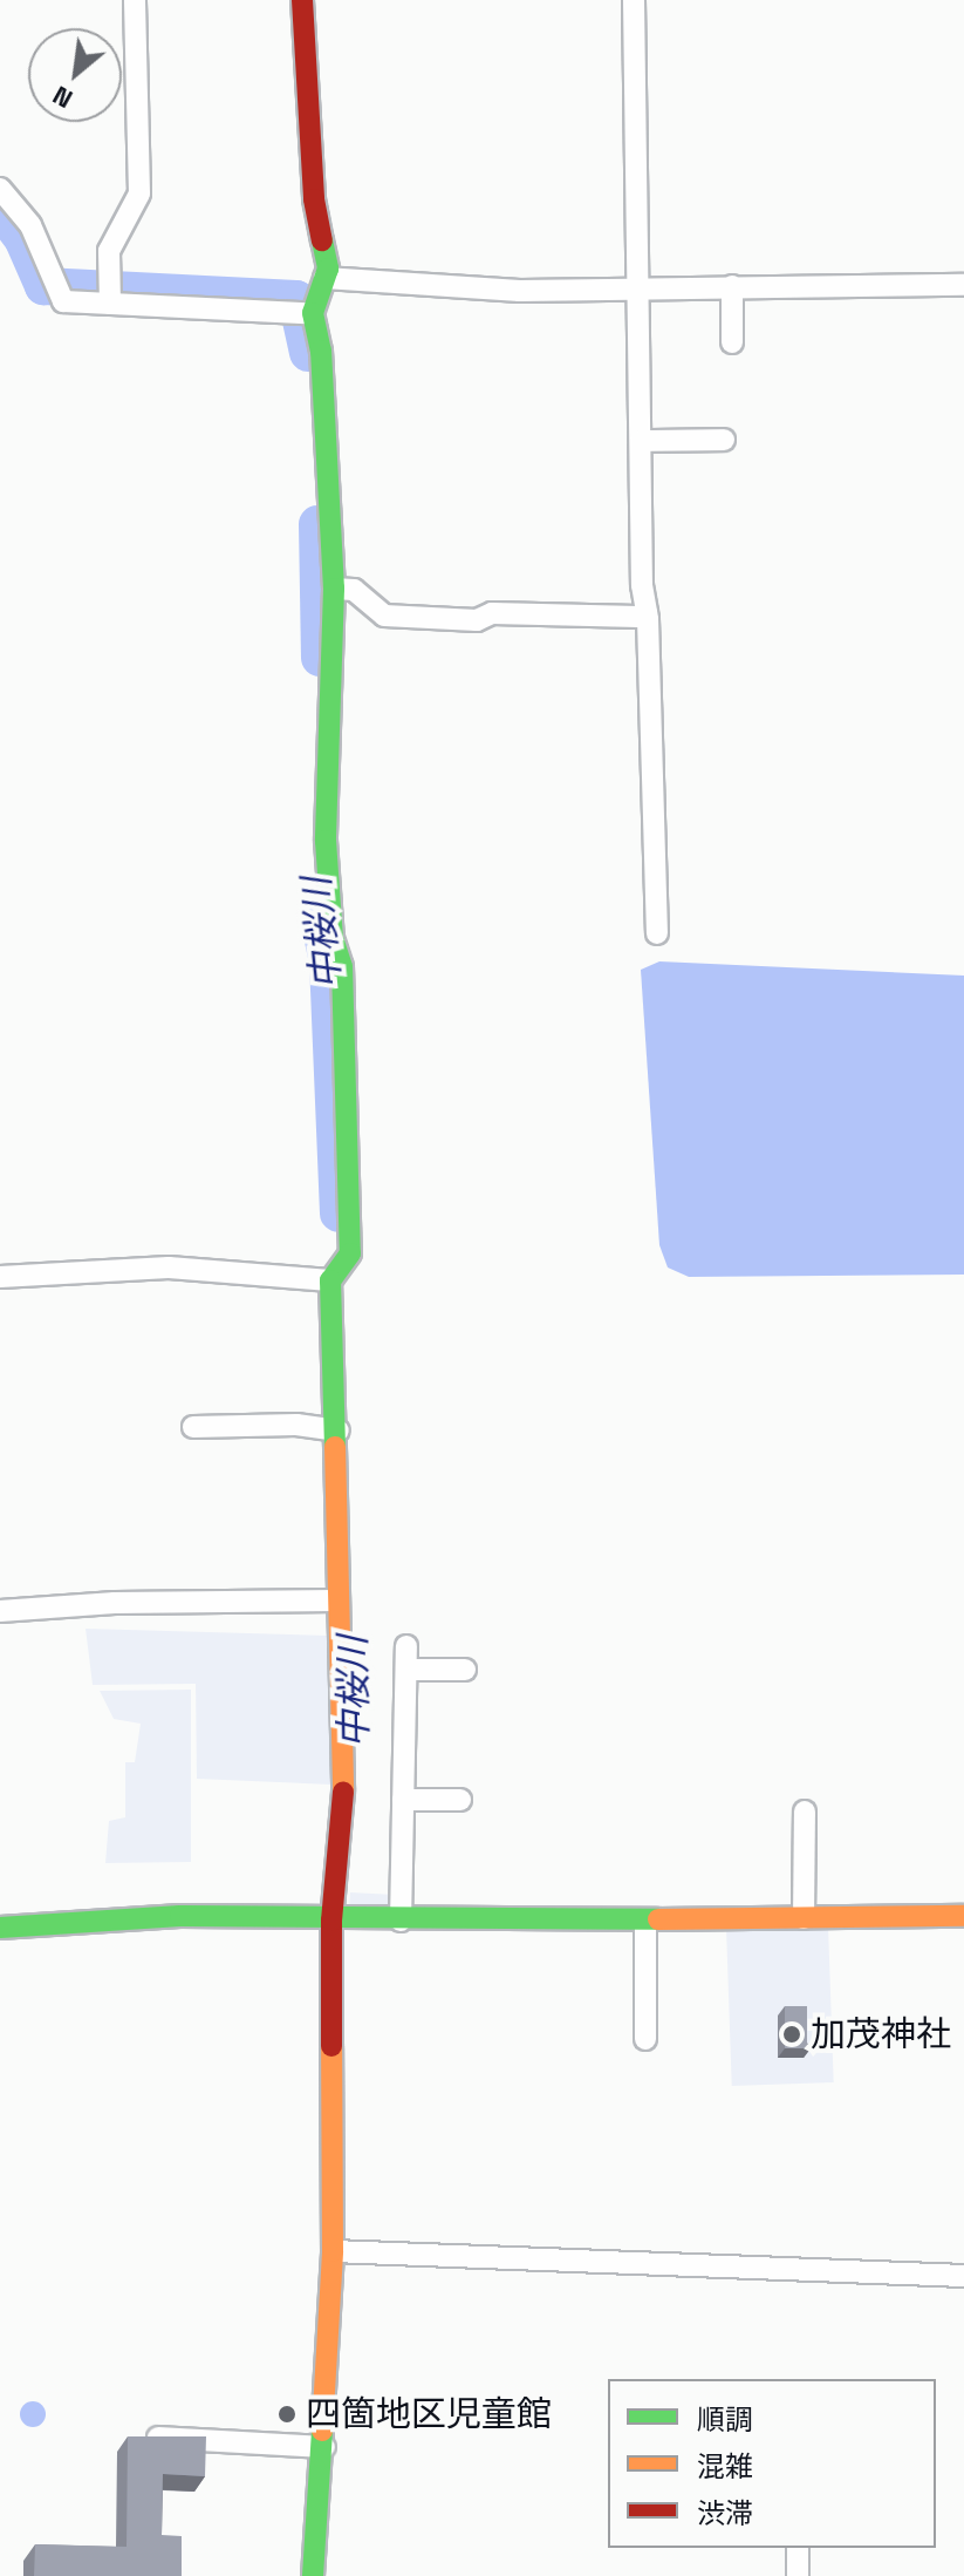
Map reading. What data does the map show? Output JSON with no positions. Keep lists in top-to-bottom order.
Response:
{
  "water": ["中桜川"],
  "places": ["加茂神社", "四箇地区児童館"],
  "legend": ["順調", "混雑", "渋滞"],
  "north": "bottom left"
}
